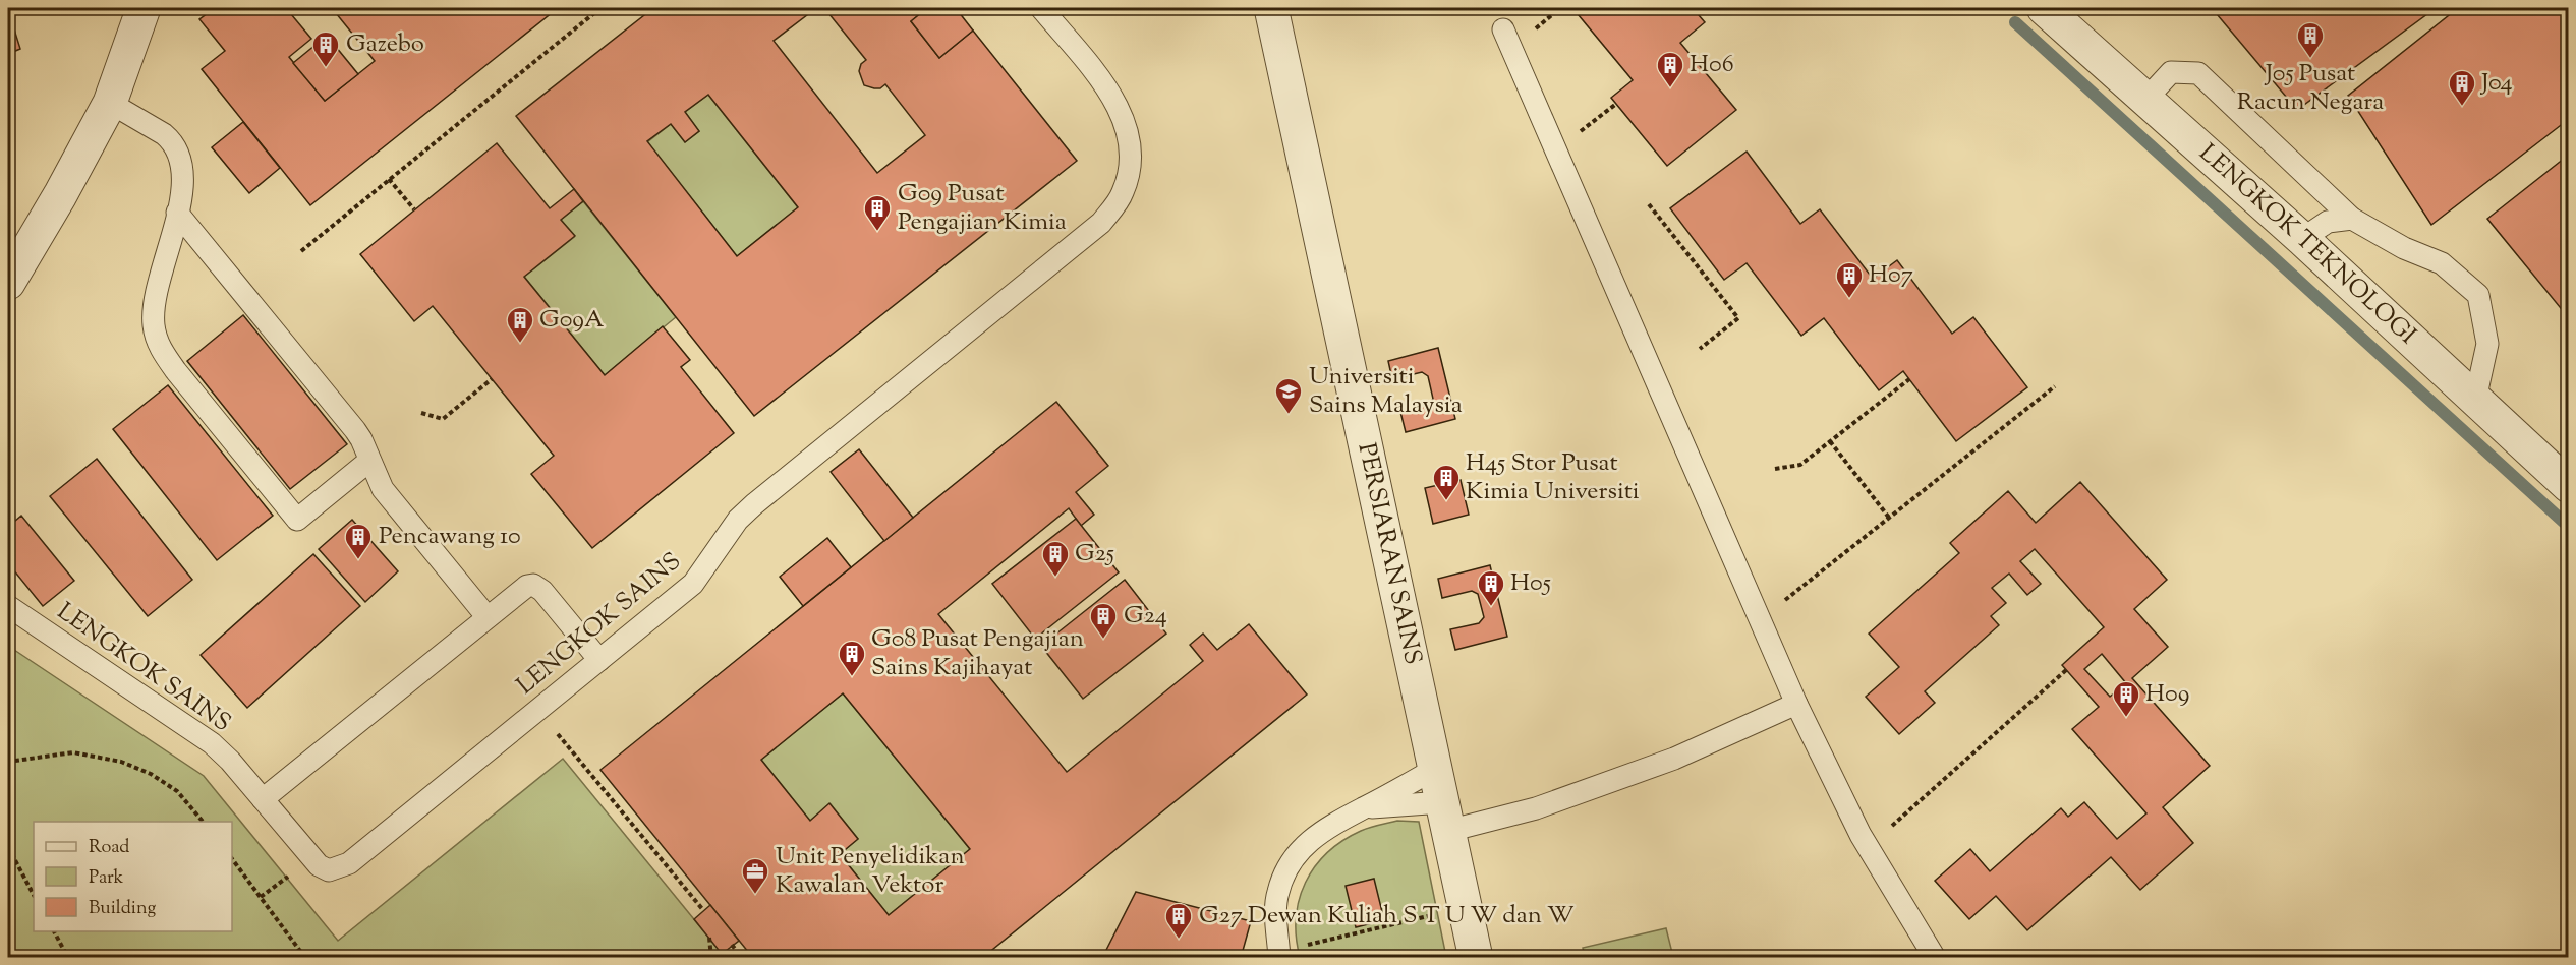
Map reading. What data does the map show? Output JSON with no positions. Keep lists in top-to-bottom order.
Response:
{
  "streets": {
    "street": ["LENGKOK TEKNOLOGI", "PERSIARAN SAINS"],
    "lane": ["LENGKOK SAINS"]
  },
  "places": {
    "building": [
      "J05 Pusat Racun Negara",
      "Gazebo",
      "H06",
      "J04",
      "G09 Pusat Pengajian Kimia",
      "H07",
      "G09A",
      "H45 Stor Pusat Kimia Universiti",
      "Pencawang 10",
      "G25",
      "H05",
      "G24",
      "G08 Pusat Pengajian Sains Kajihayat",
      "H09",
      "G27 Dewan Kuliah S T U W dan W"
    ],
    "school or university": ["Universiti Sains Malaysia"],
    "office": ["Unit Penyelidikan Kawalan Vektor"]
  },
  "legend": ["Road", "Park", "Building"]
}
